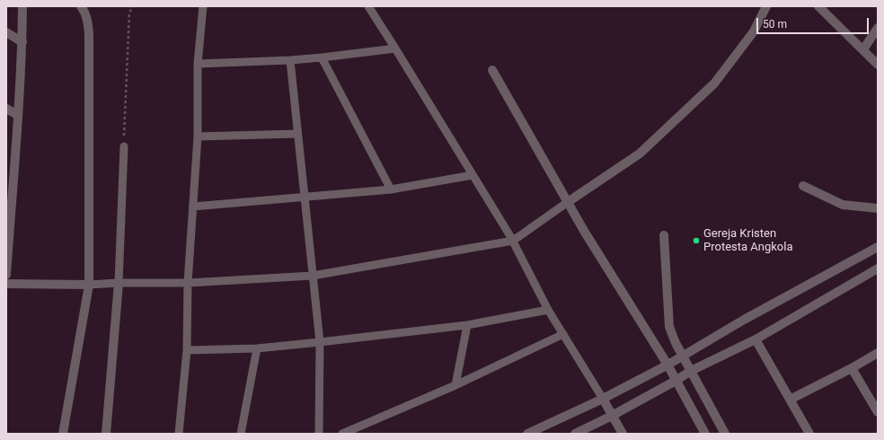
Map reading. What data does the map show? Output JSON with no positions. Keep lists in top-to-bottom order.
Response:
{
  "places": ["Gereja Kristen Protesta Angkola"],
  "scale_bar": "50 m"
}
